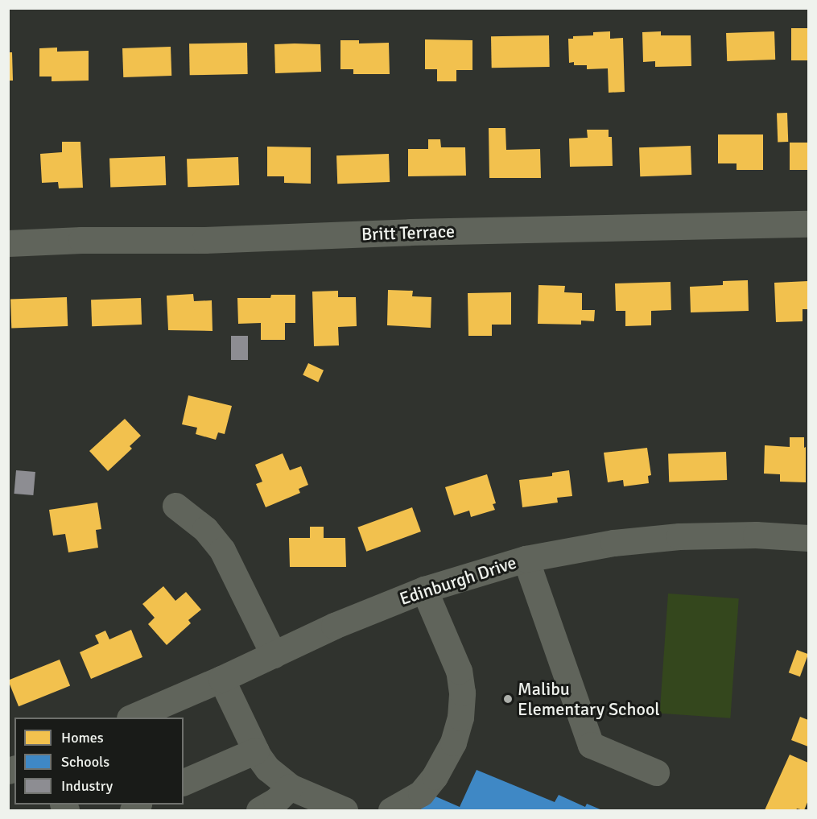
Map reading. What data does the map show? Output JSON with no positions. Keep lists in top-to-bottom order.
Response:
{
  "streets": {
    "street": ["Britt Terrace", "Edinburgh Drive"]
  },
  "places": ["Malibu Elementary School"],
  "legend": ["Homes", "Schools", "Industry"]
}
